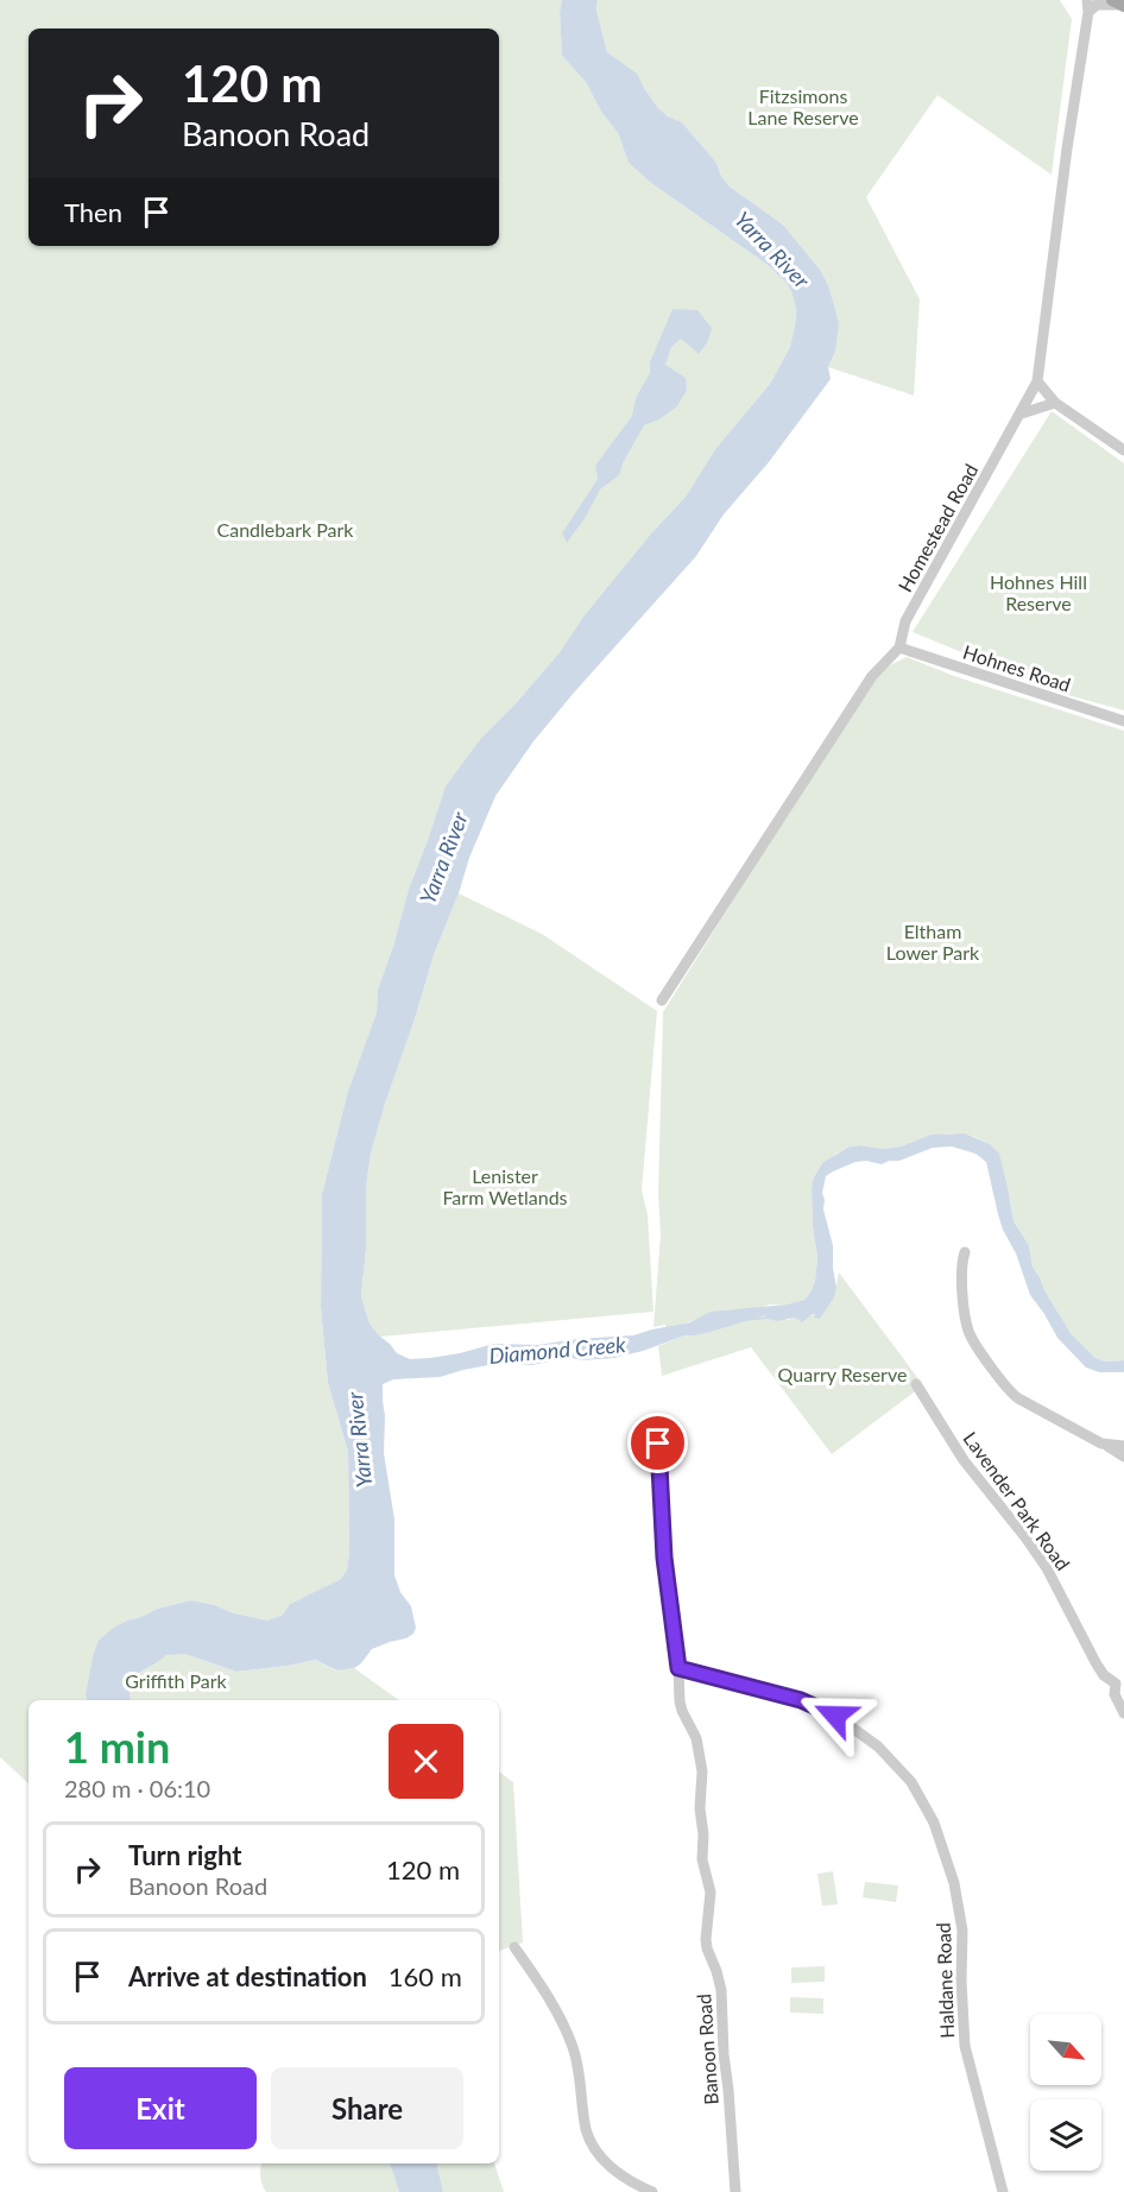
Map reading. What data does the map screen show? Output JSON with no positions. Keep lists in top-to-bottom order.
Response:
{
  "streets": {
    "street": [
      "Homestead Road",
      "Hohnes Road",
      "Lavender Park Road",
      "Haldane Road",
      "Banoon Road"
    ]
  },
  "crossings": [
    ["Homestead Road", "Hohnes Road"],
    ["Haldane Road", "Banoon Road"]
  ],
  "water": ["Yarra River", "Diamond Creek"],
  "parks": [
    "Fitzsimons Lane Reserve",
    "Candlebark Park",
    "Hohnes Hill Reserve",
    "Eltham Lower Park",
    "Lenister Farm Wetlands",
    "Quarry Reserve",
    "Griffith Park"
  ],
  "north": "bottom right",
  "page": {
    "turn": ["120 m", "Banoon Road"],
    "then": "Then",
    "heading": ["1 min", "280 m · 06:10"],
    "list": [
      {
        "name": "Turn right",
        "note": "Banoon Road",
        "value": "120 m"
      },
      {
        "name": "Arrive at destination",
        "value": "160 m"
      }
    ],
    "buttons": ["Exit", "Share"]
  }
}
